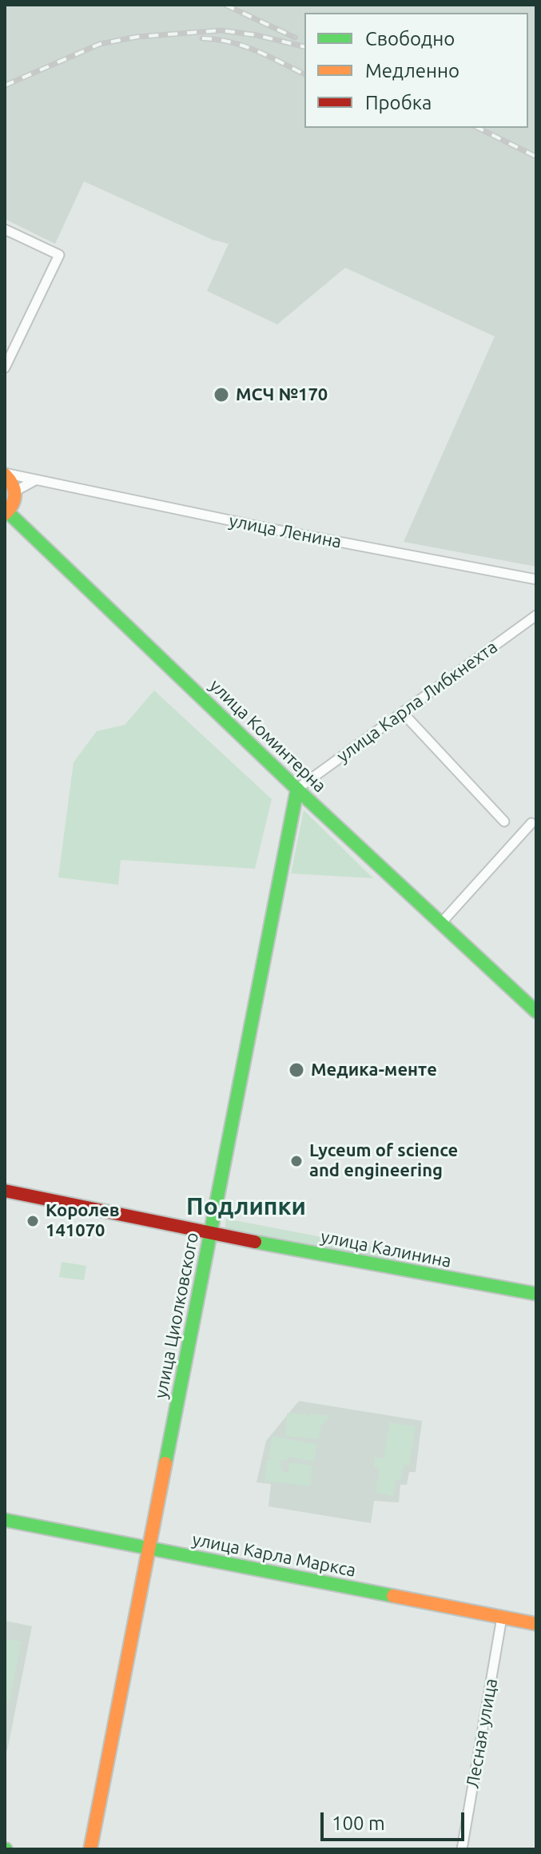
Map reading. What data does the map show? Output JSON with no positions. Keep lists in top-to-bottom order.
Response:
{
  "streets": {
    "main road": [
      "улица Коминтерна",
      "улица Калинина",
      "улица Циолковского",
      "улица Карла Маркса"
    ],
    "street": ["улица Ленина", "улица Карла Либкнехта", "Лесная улица"]
  },
  "crossings": [
    ["улица Карла Либкнехта", "улица Коминтерна"],
    ["улица Карла Либкнехта", "улица Циолковского"],
    ["улица Коминтерна", "улица Циолковского"],
    ["улица Калинина", "улица Циолковского"],
    ["улица Циолковского", "улица Карла Маркса"],
    ["улица Карла Маркса", "Лесная улица"]
  ],
  "districts": ["Подлипки"],
  "places": [
    "МСЧ №170",
    "Медика-менте",
    "Lyceum of science and engineering",
    "Королев 141070"
  ],
  "legend": ["Свободно", "Медленно", "Пробка"],
  "scale_bar": "100 m"
}
